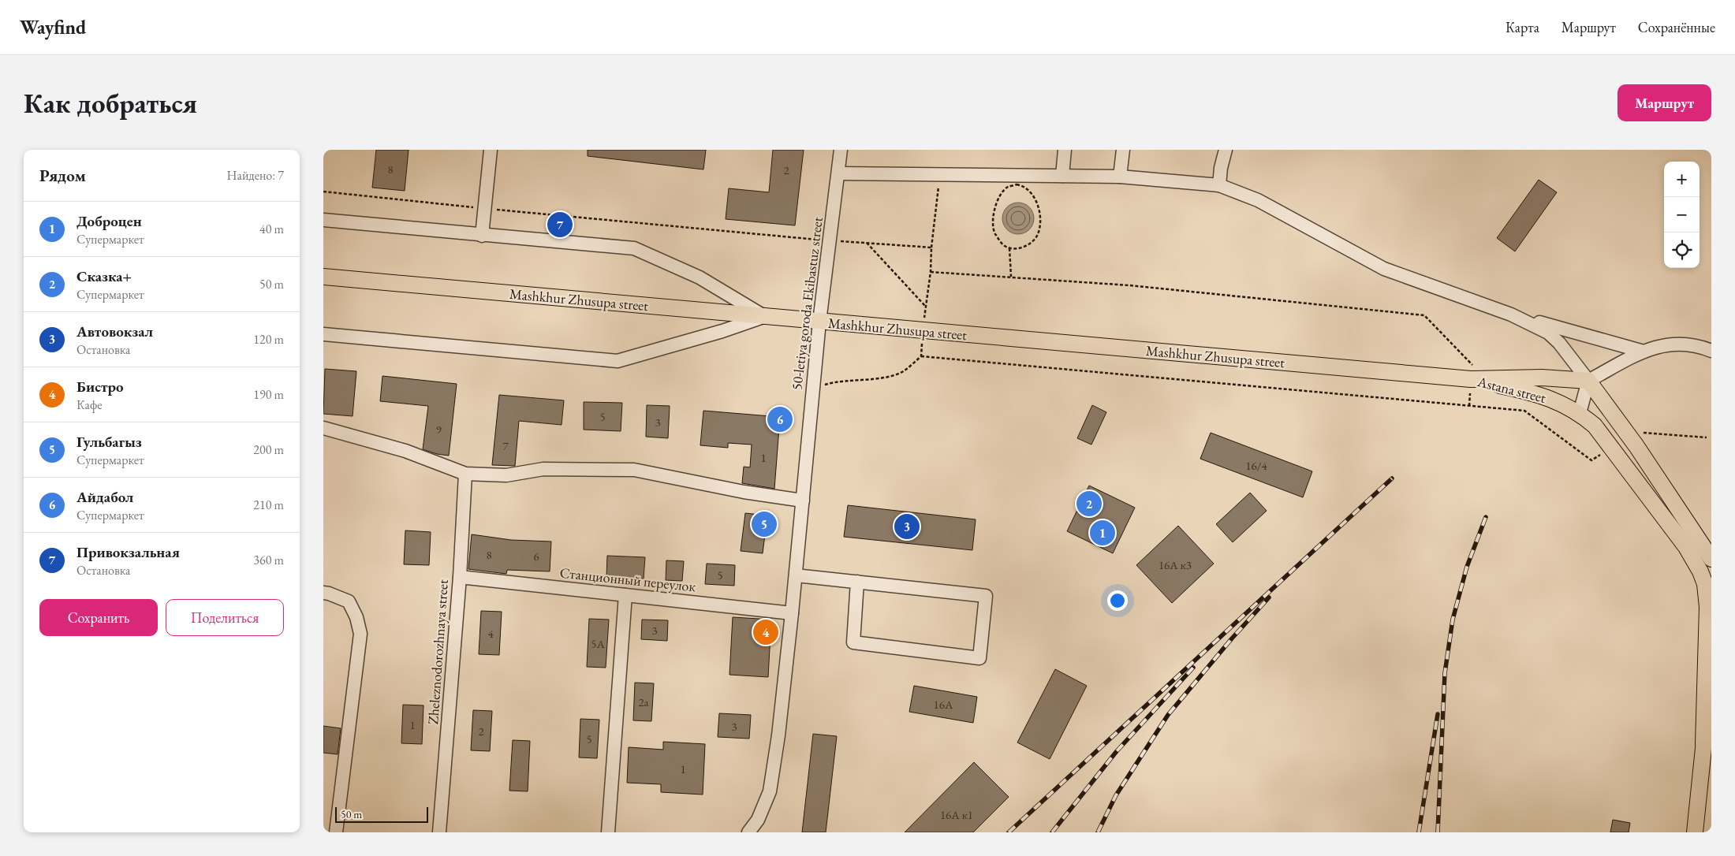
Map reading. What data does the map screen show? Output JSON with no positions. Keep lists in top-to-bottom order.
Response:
{
  "streets": {
    "main road": ["Mashkhur Zhusupa street", "Astana street"],
    "street": ["50-letiya goroda Ekibastuz street", "Станционный переулок", "Zheleznodorozhnaya street"]
  },
  "crossings": [
    ["Mashkhur Zhusupa street", "50-letiya goroda Ekibastuz street"],
    ["Mashkhur Zhusupa street", "Astana street"],
    ["50-letiya goroda Ekibastuz street", "Станционный переулок"],
    ["Станционный переулок", "Zheleznodorozhnaya street"]
  ],
  "house_numbers": [
    "8",
    "2",
    "5",
    "3",
    "9",
    "7",
    "1",
    "16/4",
    "8",
    "6",
    "16А к3",
    "5",
    "3",
    "4",
    "5А",
    "2а",
    "16А",
    "1",
    "3",
    "2",
    "5",
    "1",
    "16А к1"
  ],
  "scale_bar": "50 m",
  "page": {
    "header": "Wayfind",
    "nav": ["Карта", "Маршрут", "Сохранённые"],
    "buttons": [
      "Маршрут",
      ["Сохранить", "Поделиться"]
    ],
    "title": "Как добраться",
    "heading": ["Рядом", "Найдено: 7"],
    "map_buttons": ["+", "−"],
    "list": [
      {
        "mark": "1",
        "name": "Доброцен",
        "note": "Супермаркет",
        "value": "40 m"
      },
      {
        "mark": "2",
        "name": "Сказка+",
        "note": "Супермаркет",
        "value": "50 m"
      },
      {
        "mark": "3",
        "name": "Автовокзал",
        "note": "Остановка",
        "value": "120 m"
      },
      {
        "mark": "4",
        "name": "Бистро",
        "note": "Кафе",
        "value": "190 m"
      },
      {
        "mark": "5",
        "name": "Гульбагыз",
        "note": "Супермаркет",
        "value": "200 m"
      },
      {
        "mark": "6",
        "name": "Айдабол",
        "note": "Супермаркет",
        "value": "210 m"
      },
      {
        "mark": "7",
        "name": "Привокзальная",
        "note": "Остановка",
        "value": "360 m"
      }
    ],
    "pins": [
      "7",
      "6",
      "2",
      "5",
      "3",
      "1",
      "4"
    ],
    "scale": "50 m"
  }
}
